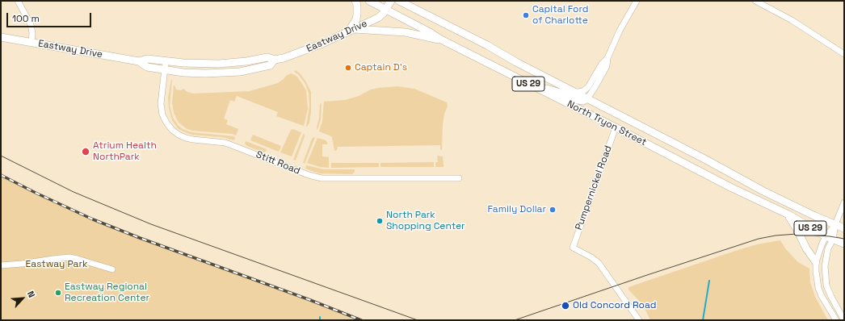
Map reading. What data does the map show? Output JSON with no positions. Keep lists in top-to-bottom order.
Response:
{
  "streets": {
    "main road": ["Eastway Drive", "US 29", "North Tryon Street"],
    "street": ["Stitt Road", "Pumpernickel Road"]
  },
  "crossings": [
    ["Eastway Drive", "North Tryon Street"],
    ["Eastway Drive", "Stitt Road"],
    ["North Tryon Street", "Pumpernickel Road"]
  ],
  "parks": ["Eastway Park"],
  "places": [
    "Capital Ford of Charlotte",
    "Captain D's",
    "Atrium Health NorthPark",
    "Family Dollar",
    "North Park Shopping Center",
    "Eastway Regional Recreation Center",
    "Old Concord Road"
  ],
  "scale_bar": "100 m",
  "north": "top right"
}
